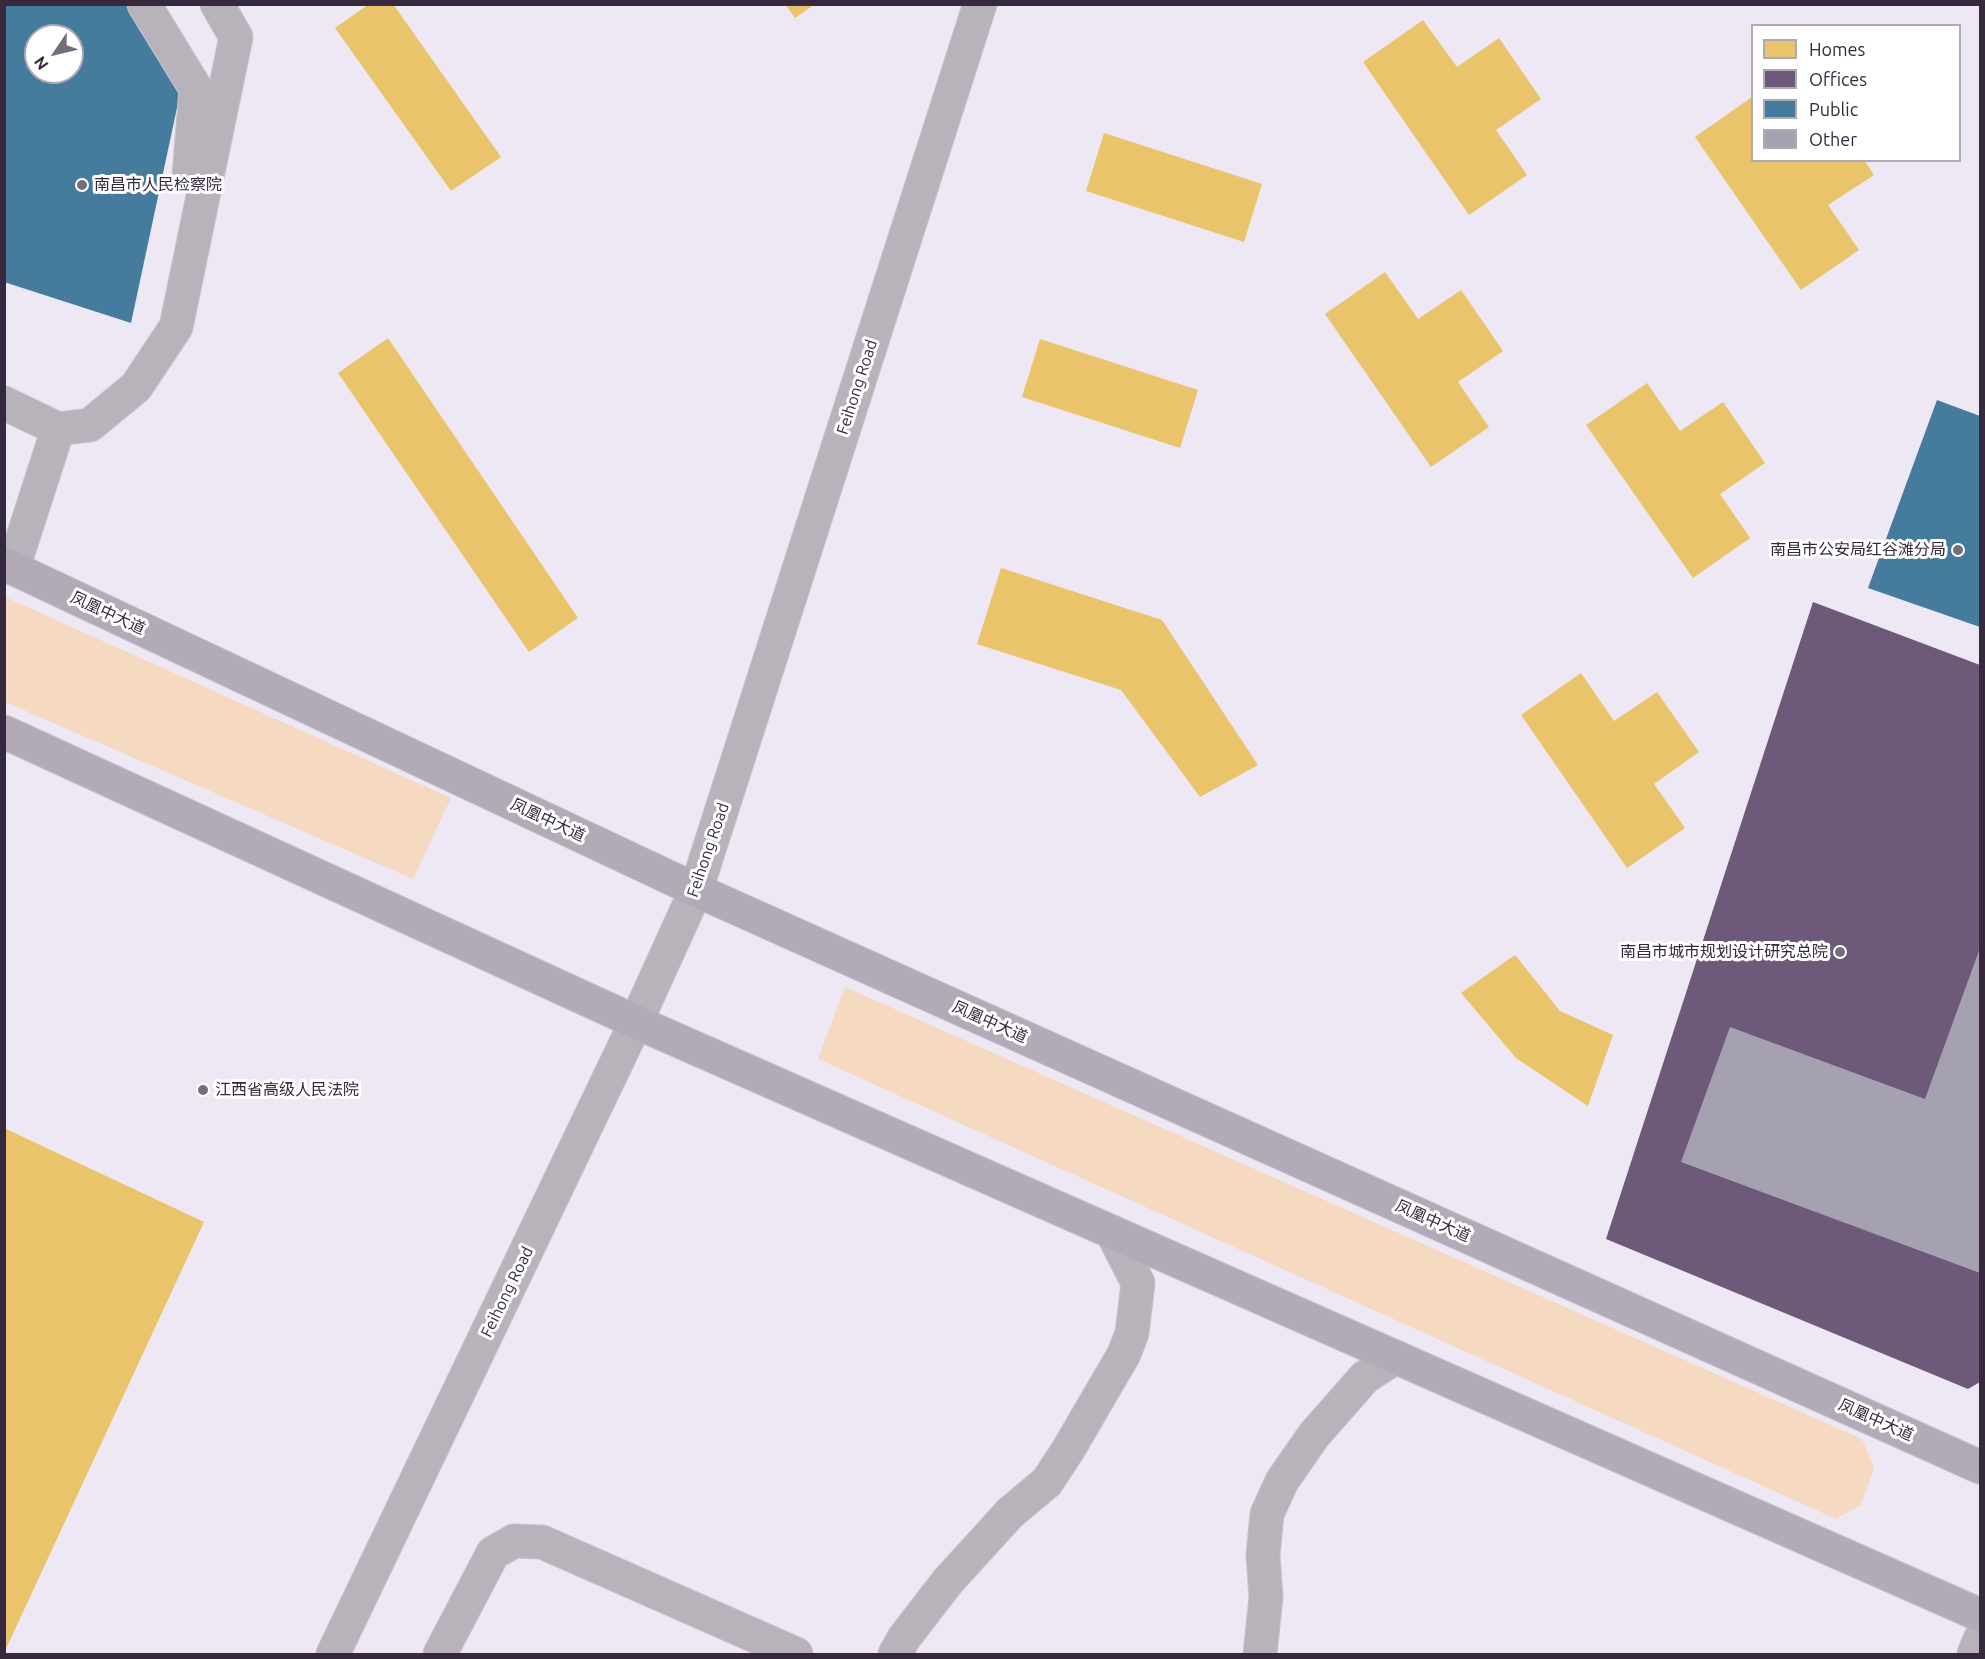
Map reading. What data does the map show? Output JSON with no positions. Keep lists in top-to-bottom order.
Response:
{
  "streets": {
    "main road": ["凤凰中大道"],
    "street": ["Feihong Road"]
  },
  "crossings": [
    ["Feihong Road", "凤凰中大道"]
  ],
  "places": [
    "南昌市人民检察院",
    "南昌市公安局红谷滩分局",
    "南昌市城市规划设计研究总院",
    "江西省高级人民法院"
  ],
  "legend": [
    "Homes",
    "Offices",
    "Public",
    "Other"
  ],
  "north": "bottom left"
}
